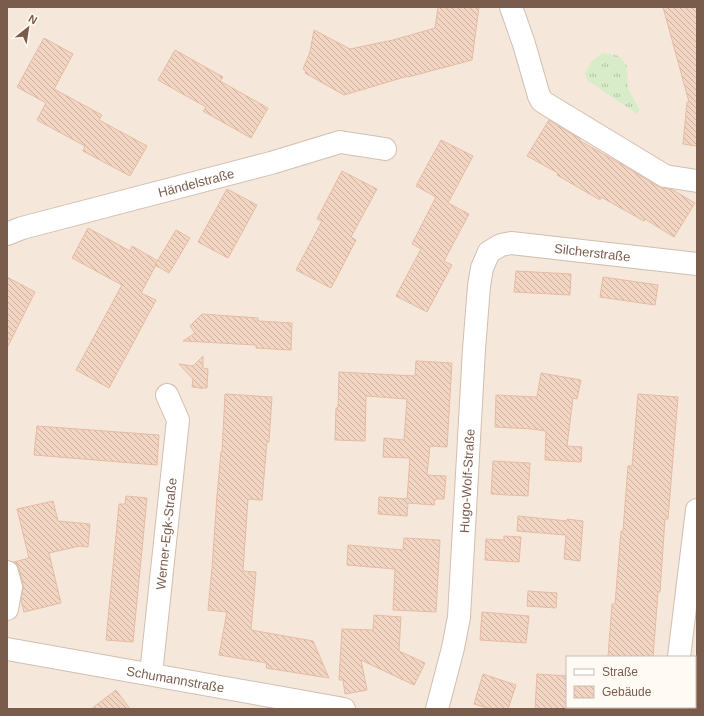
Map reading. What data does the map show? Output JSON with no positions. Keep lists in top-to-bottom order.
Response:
{
  "streets": {
    "street": [
      "Händelstraße",
      "Silcherstraße",
      "Hugo-Wolf-Straße",
      "Werner-Egk-Straße",
      "Schumannstraße"
    ]
  },
  "crossings": [
    ["Silcherstraße", "Hugo-Wolf-Straße"],
    ["Werner-Egk-Straße", "Schumannstraße"]
  ],
  "legend": ["Straße", "Gebäude"],
  "north": "top right"
}
